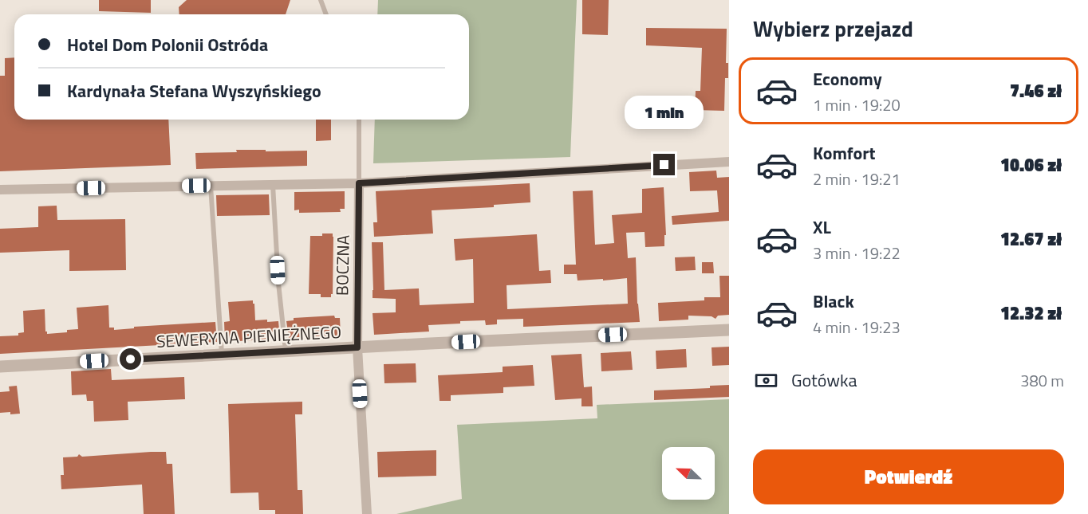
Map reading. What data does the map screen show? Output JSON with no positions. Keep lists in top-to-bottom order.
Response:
{
  "streets": {
    "street": ["BOCZNA", "SEWERYNA PIENIĘŻNEGO"]
  },
  "crossings": [
    ["BOCZNA", "SEWERYNA PIENIĘŻNEGO"]
  ],
  "north": "top left",
  "page": {
    "heading": "Wybierz przejazd",
    "banner": ["Hotel Dom Polonii Ostróda", "Kardynała Stefana Wyszyńskiego"],
    "list": [
      {
        "name": "Economy",
        "note": "1 min · 19:20",
        "value": "7.46 zł"
      },
      {
        "name": "Komfort",
        "note": "2 min · 19:21",
        "value": "10.06 zł"
      },
      {
        "name": "XL",
        "note": "3 min · 19:22",
        "value": "12.67 zł"
      },
      {
        "name": "Black",
        "note": "4 min · 19:23",
        "value": "12.32 zł"
      }
    ],
    "bubble": "1 min",
    "pay": ["Gotówka", "380 m"],
    "buttons": "Potwierdź"
  }
}
